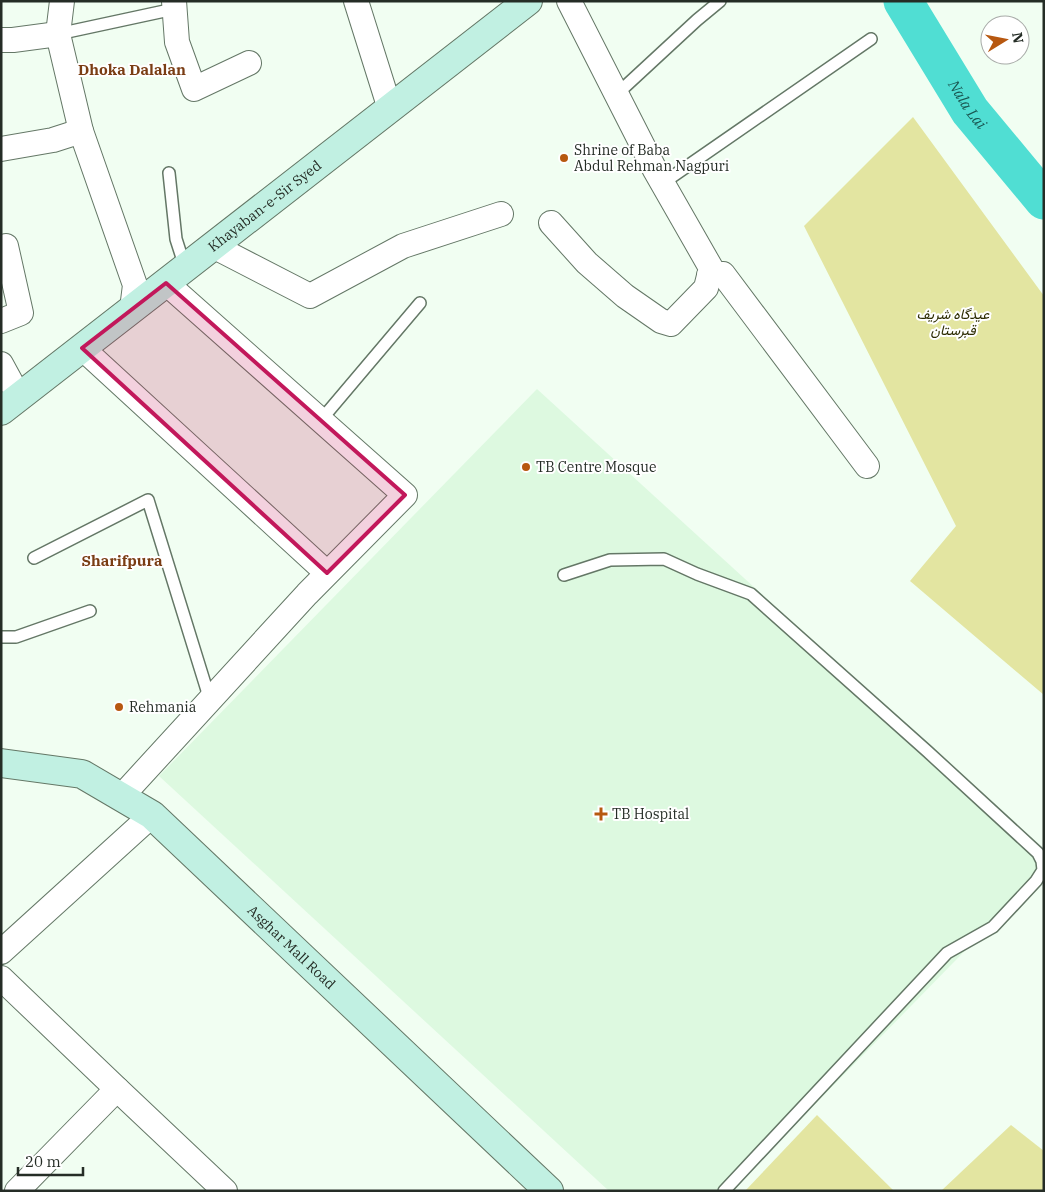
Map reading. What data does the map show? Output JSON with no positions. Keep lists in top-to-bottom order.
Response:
{
  "streets": {
    "main road": ["Khayaban-e-Sir Syed", "Asghar Mall Road"]
  },
  "districts": ["Dhoka Dalalan", "Sharifpura"],
  "water": ["Nala Lai"],
  "parks": ["عیدگاہ شریف قبرستان"],
  "places": {
    "other": ["Shrine of Baba Abdul Rehman Nagpuri", "TB Centre Mosque", "Rehmania"],
    "health": ["TB Hospital"]
  },
  "scale_bar": "20 m",
  "north": "right"
}
